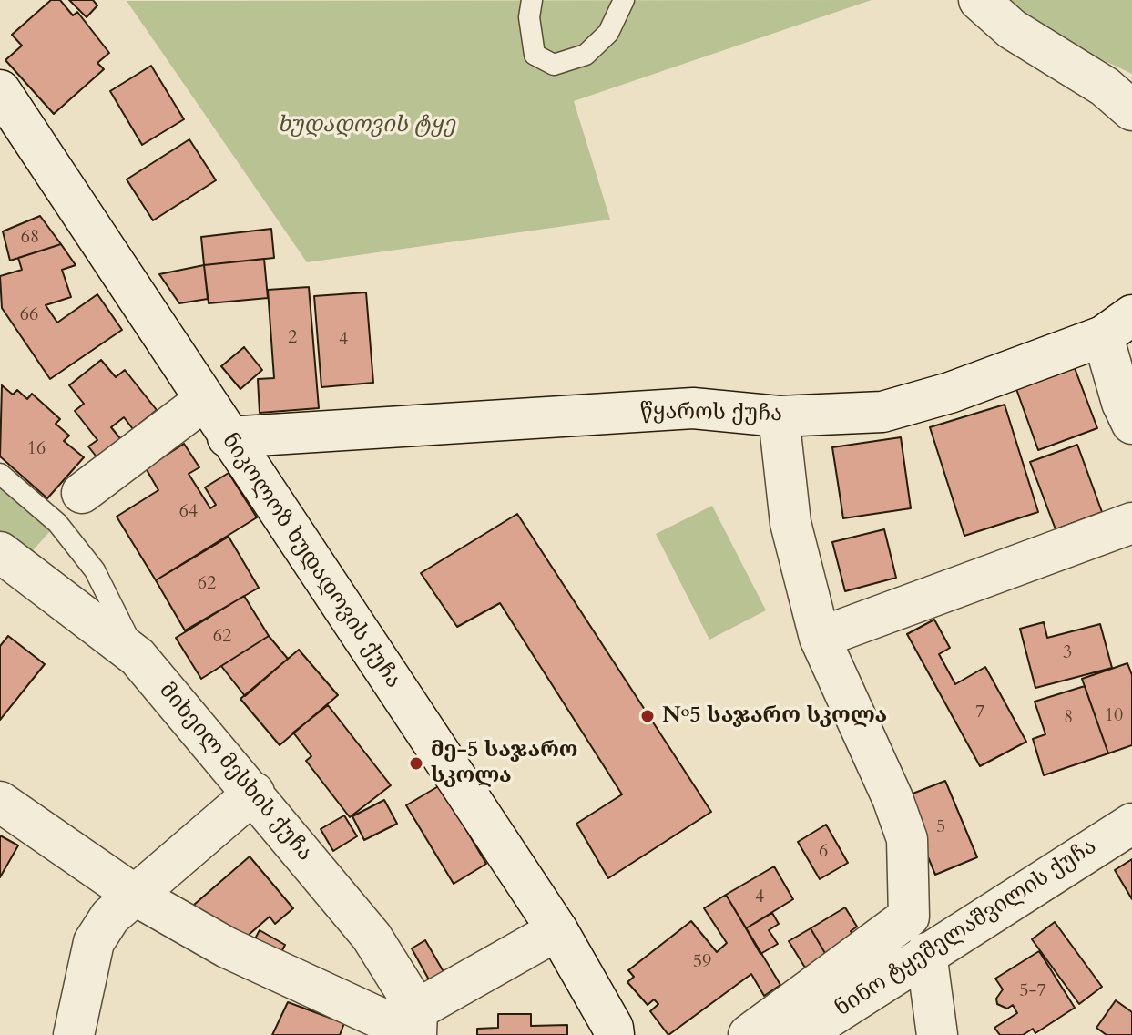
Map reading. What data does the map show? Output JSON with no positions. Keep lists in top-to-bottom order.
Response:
{
  "streets": {
    "street": [
      "წყაროს ქუჩა",
      "ნიკოლოზ ხუდადოვის ქუჩა",
      "მიხეილ მესხის ქუჩა",
      "ნინო ტყეშელაშვილის ქუჩა"
    ]
  },
  "crossings": [
    ["წყაროს ქუჩა", "ნიკოლოზ ხუდადოვის ქუჩა"]
  ],
  "parks": ["ხუდადოვის ტყე"],
  "places": ["№5 საჯარო სკოლა", "მე-5 საჯარო სკოლა"],
  "house_numbers": [
    "68",
    "66",
    "2",
    "4",
    "16",
    "64",
    "62",
    "62",
    "3",
    "7",
    "10",
    "8",
    "5",
    "6",
    "4",
    "59",
    "5-7"
  ]
}
